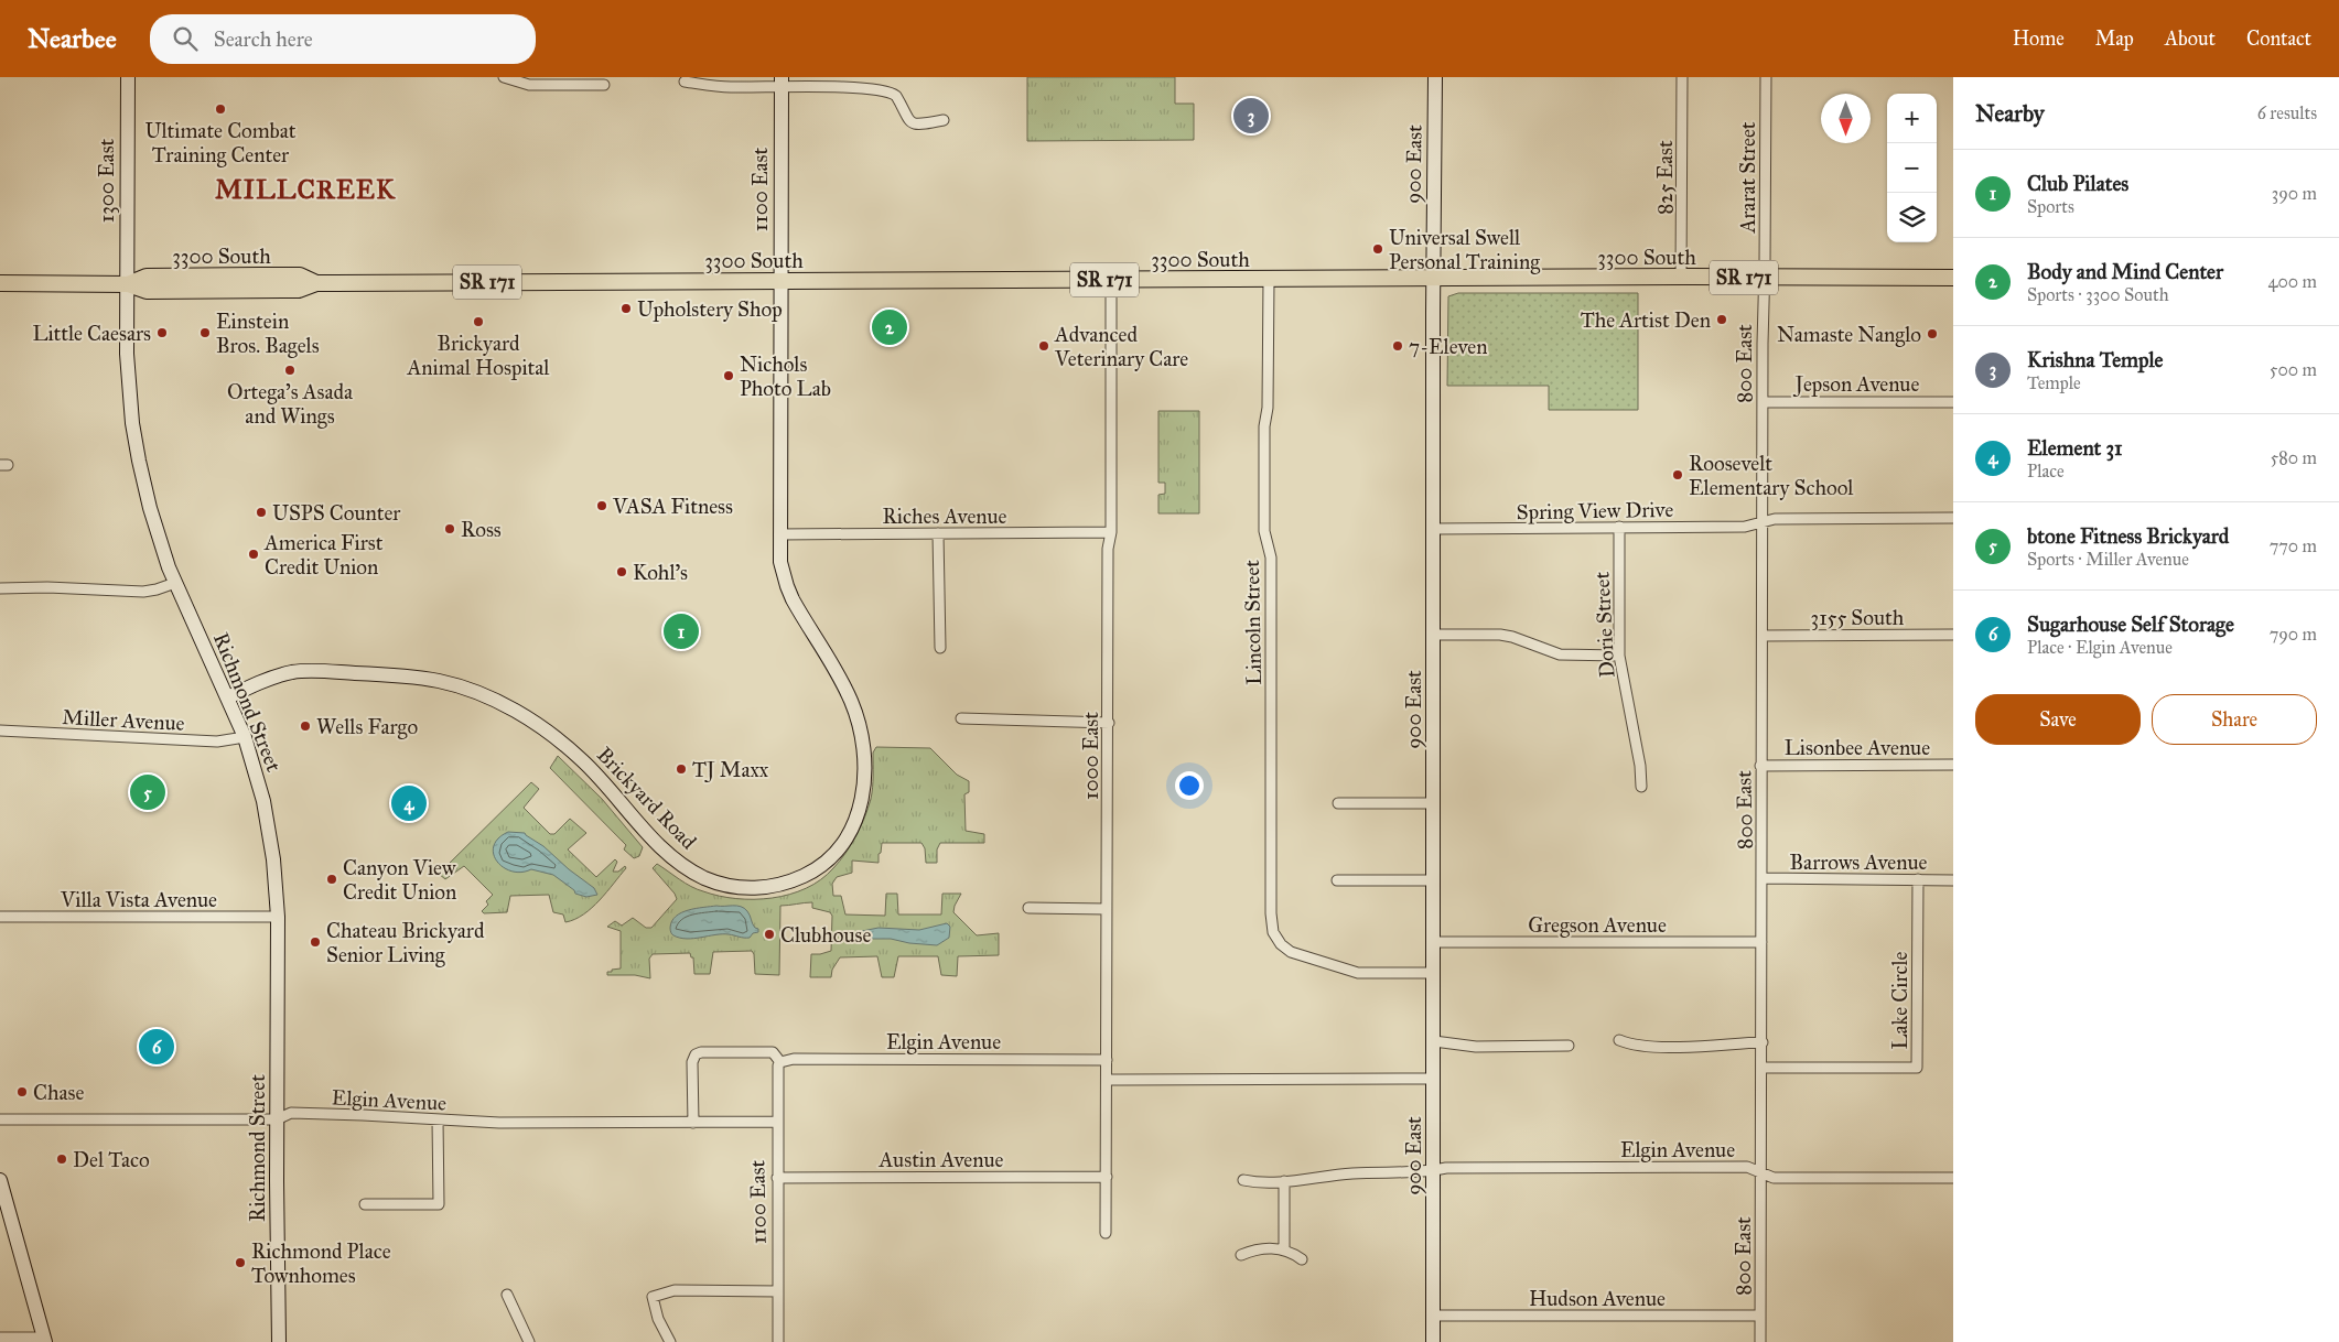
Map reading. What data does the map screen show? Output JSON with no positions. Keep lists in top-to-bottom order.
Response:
{
  "streets": {
    "main road": ["3300 South", "SR 171"],
    "street": [
      "900 East",
      "825 East",
      "Ararat Street",
      "1300 East",
      "1100 East",
      "800 East",
      "Jepson Avenue",
      "Spring View Drive",
      "Riches Avenue",
      "3155 South",
      "Lincoln Street",
      "Dorie Street",
      "Richmond Street",
      "Miller Avenue",
      "Lisonbee Avenue",
      "1000 East",
      "Brickyard Road",
      "Barrows Avenue",
      "Villa Vista Avenue",
      "Gregson Avenue",
      "Lake Circle",
      "Elgin Avenue",
      "Austin Avenue",
      "Hudson Avenue"
    ]
  },
  "crossings": [
    ["900 East", "3300 South"],
    ["900 East", "Spring View Drive"],
    ["900 East", "Lincoln Street"],
    ["900 East", "Gregson Avenue"],
    ["900 East", "Elgin Avenue"],
    ["900 East", "Hudson Avenue"],
    ["825 East", "3300 South"],
    ["Ararat Street", "3300 South"],
    ["Ararat Street", "800 East"],
    ["1300 East", "3300 South"],
    ["1300 East", "Richmond Street"],
    ["1100 East", "3300 South"],
    ["1100 East", "Riches Avenue"],
    ["1100 East", "Brickyard Road"],
    ["1100 East", "Elgin Avenue"],
    ["1100 East", "Austin Avenue"],
    ["3300 South", "800 East"],
    ["3300 South", "Lincoln Street"],
    ["3300 South", "Richmond Street"],
    ["3300 South", "1000 East"],
    ["800 East", "Jepson Avenue"],
    ["800 East", "Spring View Drive"],
    ["800 East", "3155 South"],
    ["800 East", "Lisonbee Avenue"],
    ["800 East", "Barrows Avenue"],
    ["800 East", "Gregson Avenue"],
    ["800 East", "Lake Circle"],
    ["800 East", "Elgin Avenue"],
    ["800 East", "Hudson Avenue"],
    ["Spring View Drive", "Dorie Street"],
    ["Riches Avenue", "1000 East"],
    ["Riches Avenue", "Brickyard Road"],
    ["Richmond Street", "Miller Avenue"],
    ["Richmond Street", "Brickyard Road"],
    ["Richmond Street", "Villa Vista Avenue"],
    ["Richmond Street", "Elgin Avenue"],
    ["1000 East", "Elgin Avenue"],
    ["1000 East", "Austin Avenue"],
    ["Barrows Avenue", "Lake Circle"]
  ],
  "districts": ["MILLCREEK"],
  "places": [
    "Ultimate Combat Training Center",
    "Universal Swell Personal Training",
    "Upholstery Shop",
    "The Artist Den",
    "Brickyard Animal Hospital",
    "Little Caesars",
    "Einstein Bros. Bagels",
    "Namaste Nanglo",
    "Advanced Veterinary Care",
    "7-Eleven",
    "Ortega's Asada and Wings",
    "Nichols Photo Lab",
    "Roosevelt Elementary School",
    "VASA Fitness",
    "USPS Counter",
    "Ross",
    "America First Credit Union",
    "Kohl's",
    "Wells Fargo",
    "TJ Maxx",
    "Canyon View Credit Union",
    "Clubhouse",
    "Chateau Brickyard Senior Living",
    "Chase",
    "Del Taco",
    "Richmond Place Townhomes"
  ],
  "north": "bottom",
  "page": {
    "header": "Nearbee",
    "search": "Search here",
    "nav": [
      "Home",
      "Map",
      "About",
      "Contact"
    ],
    "heading": ["Nearby", "6 results"],
    "map_buttons": ["+", "−"],
    "pins": [
      "3",
      "2",
      "1",
      "5",
      "4",
      "6"
    ],
    "list": [
      {
        "mark": "1",
        "name": "Club Pilates",
        "note": "Sports",
        "value": "390 m"
      },
      {
        "mark": "2",
        "name": "Body and Mind Center",
        "note": "Sports · 3300 South",
        "value": "400 m"
      },
      {
        "mark": "3",
        "name": "Krishna Temple",
        "note": "Temple",
        "value": "500 m"
      },
      {
        "mark": "4",
        "name": "Element 31",
        "note": "Place",
        "value": "580 m"
      },
      {
        "mark": "5",
        "name": "btone Fitness Brickyard",
        "note": "Sports · Miller Avenue",
        "value": "770 m"
      },
      {
        "mark": "6",
        "name": "Sugarhouse Self Storage",
        "note": "Place · Elgin Avenue",
        "value": "790 m"
      }
    ],
    "buttons": ["Save", "Share"]
  }
}
